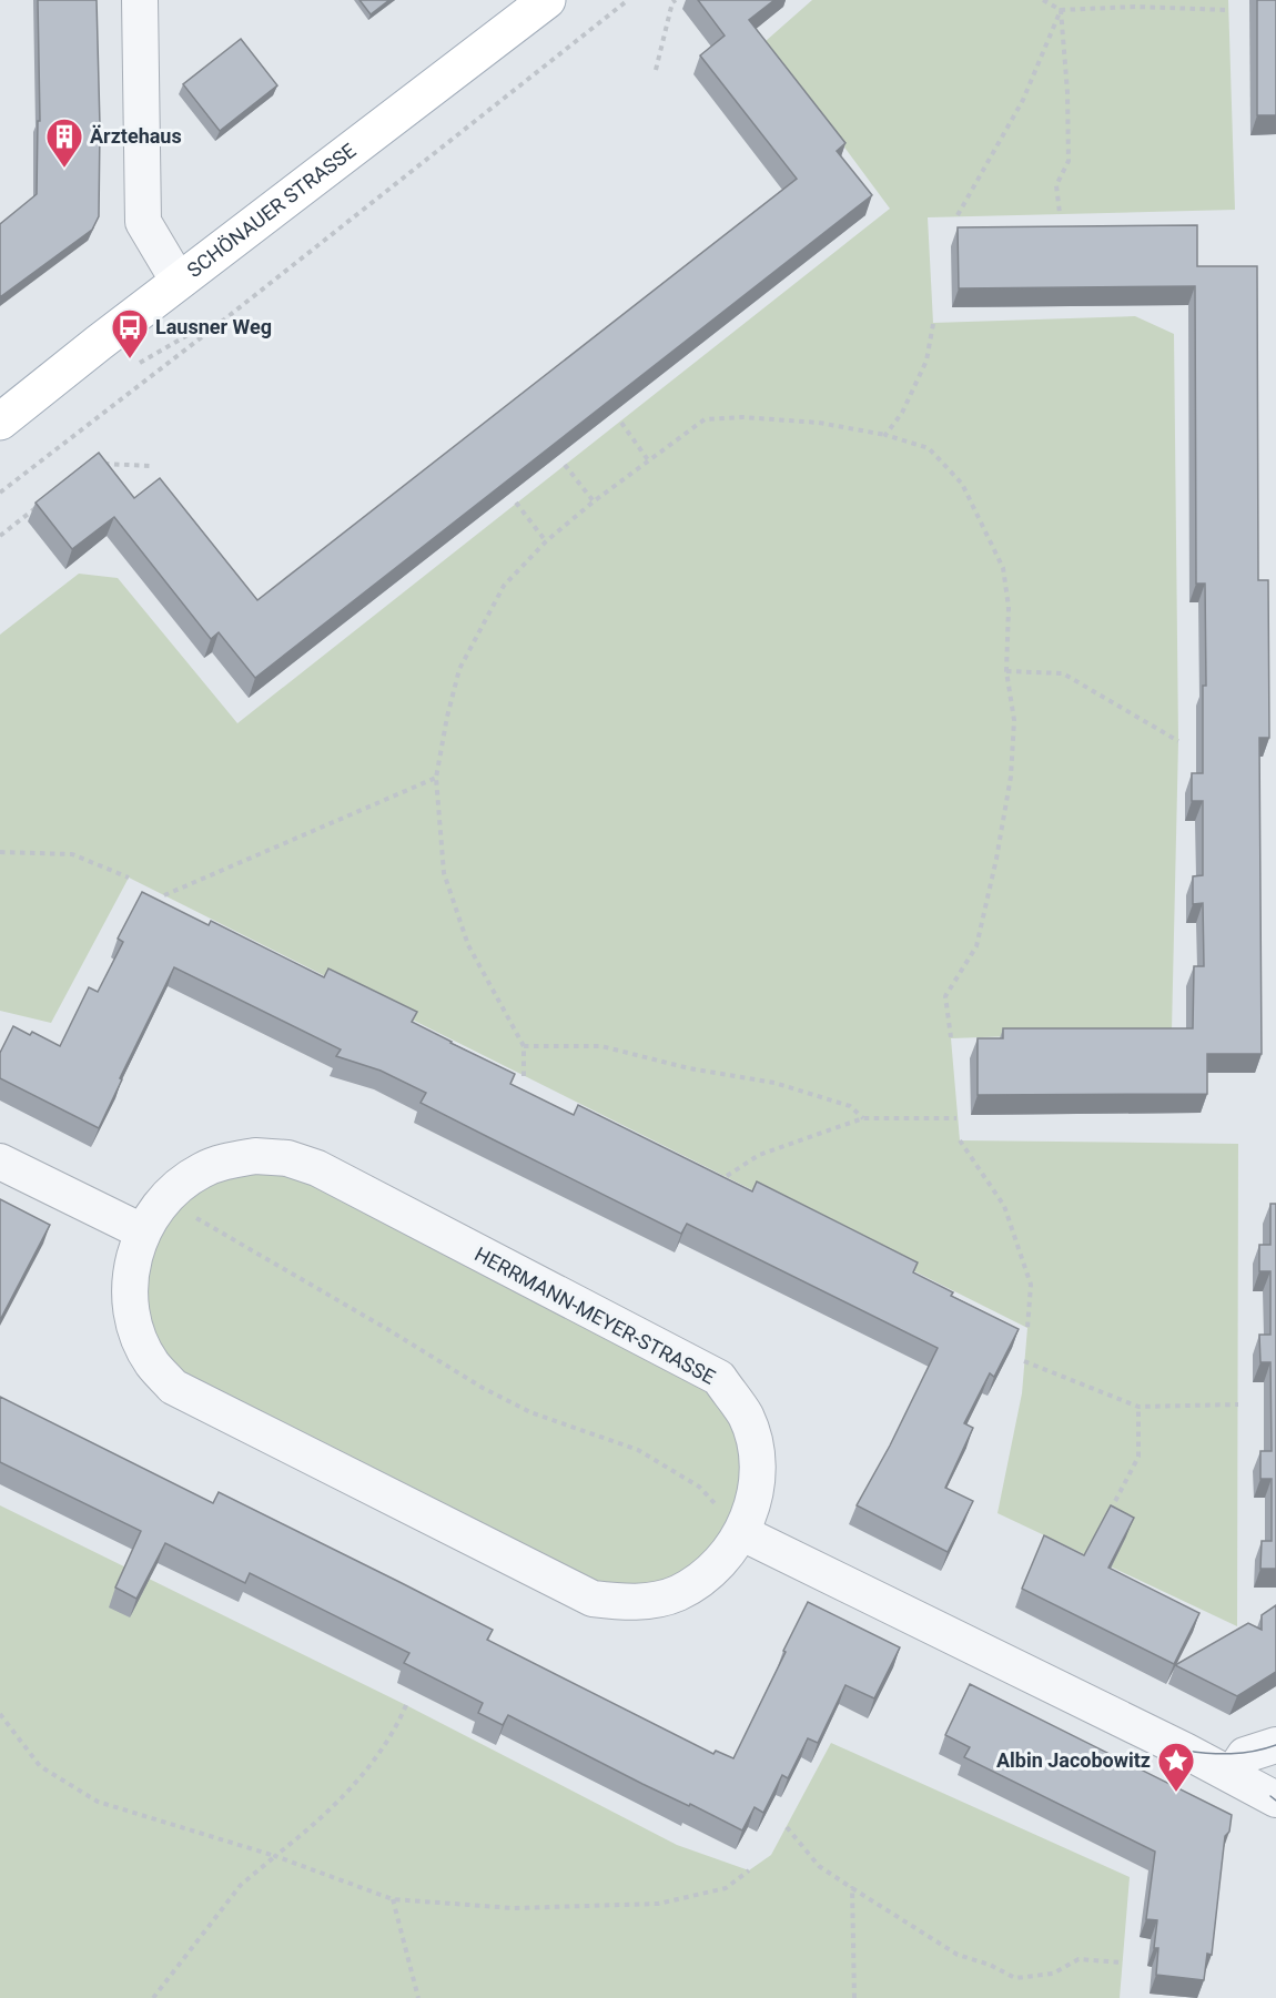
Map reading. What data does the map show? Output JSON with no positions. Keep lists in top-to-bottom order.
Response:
{
  "streets": {
    "main road": ["SCHÖNAUER STRASSE"],
    "street": ["HERRMANN-MEYER-STRASSE"]
  },
  "places": {
    "building": ["Ärztehaus"],
    "bus stop": ["Lausner Weg"],
    "place": ["Albin Jacobowitz"]
  }
}
